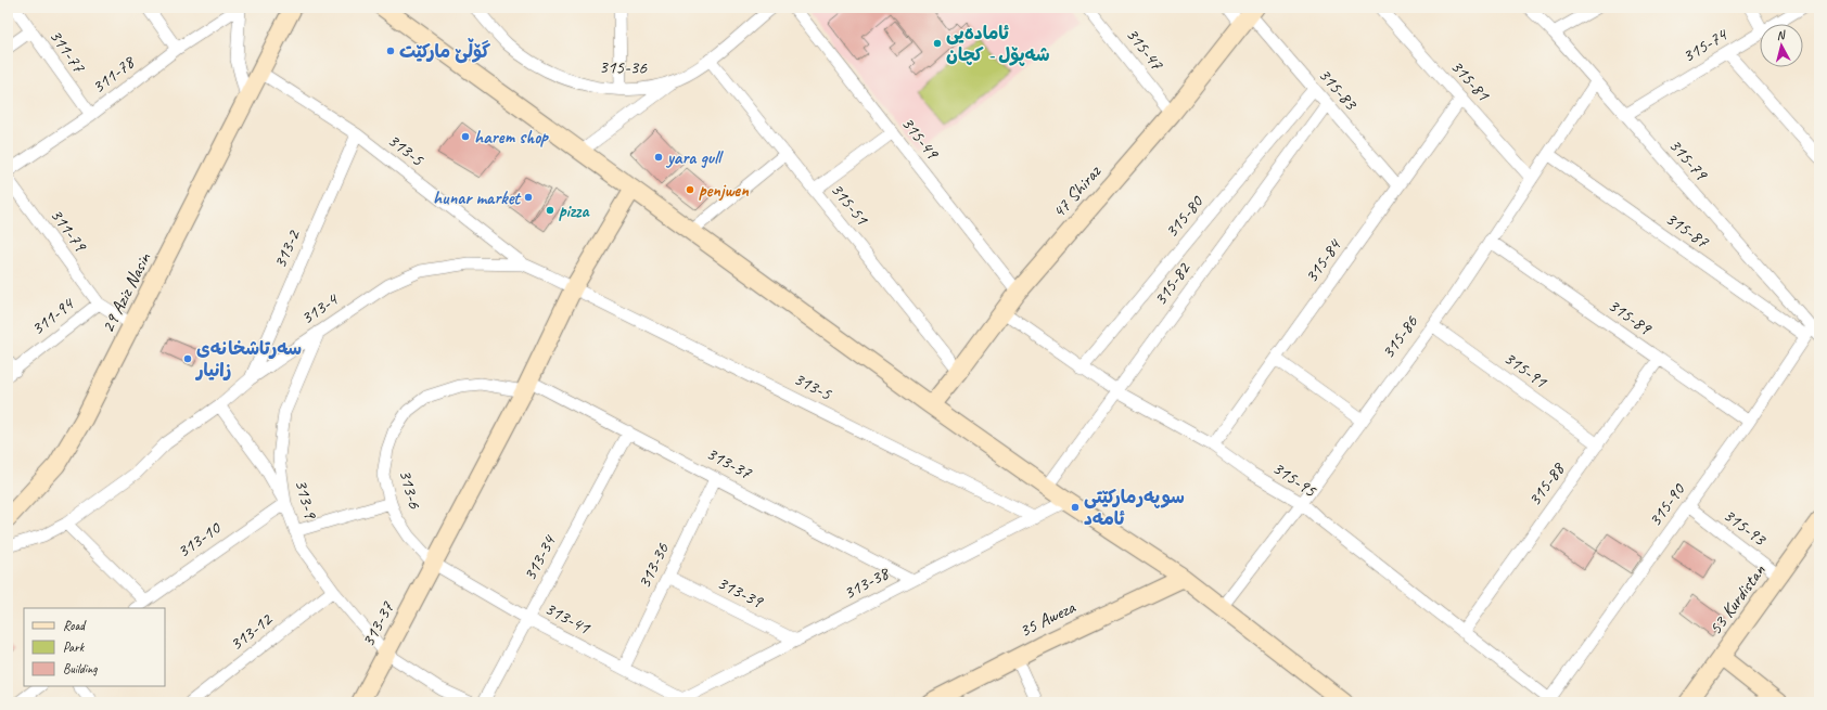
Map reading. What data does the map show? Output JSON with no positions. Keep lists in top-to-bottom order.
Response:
{
  "streets": {
    "street": [
      "315-74",
      "315-47",
      "311-77",
      "315-36",
      "311-78",
      "315-81",
      "315-83",
      "315-49",
      "313-5",
      "315-79",
      "47 Shiraz",
      "315-51",
      "315-80",
      "311-79",
      "315-87",
      "313-2",
      "315-84",
      "315-82",
      "29 Aziz Nasin",
      "313-4",
      "311-94",
      "315-89",
      "315-86",
      "315-91",
      "313-37",
      "315-95",
      "315-88",
      "313-6",
      "313-9",
      "315-90",
      "315-93",
      "313-10",
      "313-34",
      "313-36",
      "313-38",
      "313-39",
      "53 Kurdistan",
      "313-41",
      "35 Aweza",
      "313-12"
    ]
  },
  "crossings": [
    ["315-74", "315-79"],
    ["315-47", "47 Shiraz"],
    ["311-77", "311-78"],
    ["315-36", "315-51"],
    ["315-81", "315-84"],
    ["315-81", "315-86"],
    ["315-83", "47 Shiraz"],
    ["315-83", "315-80"],
    ["315-83", "315-84"],
    ["315-83", "315-82"],
    ["315-49", "47 Shiraz"],
    ["313-5", "313-2"],
    ["313-5", "29 Aziz Nasin"],
    ["313-5", "313-4"],
    ["313-5", "313-37"],
    ["313-5", "313-38"],
    ["315-79", "315-87"],
    ["315-79", "315-86"],
    ["315-79", "315-90"],
    ["47 Shiraz", "315-51"],
    ["47 Shiraz", "315-95"],
    ["315-80", "315-95"],
    ["311-79", "311-94"],
    ["315-87", "315-86"],
    ["315-87", "315-90"],
    ["313-2", "313-4"],
    ["315-84", "315-95"],
    ["315-82", "315-95"],
    ["313-4", "313-37"],
    ["313-4", "313-9"],
    ["315-89", "315-86"],
    ["315-89", "315-88"],
    ["315-89", "315-90"],
    ["315-86", "315-91"],
    ["315-86", "315-95"],
    ["315-91", "315-88"],
    ["313-37", "313-6"],
    ["313-37", "313-9"],
    ["313-37", "313-34"],
    ["313-37", "313-36"],
    ["313-37", "313-38"],
    ["313-37", "313-41"],
    ["315-95", "315-88"],
    ["315-95", "315-90"],
    ["313-6", "313-41"],
    ["313-9", "313-10"],
    ["313-9", "313-12"],
    ["315-90", "315-93"],
    ["315-93", "53 Kurdistan"],
    ["313-34", "313-41"],
    ["313-36", "313-39"],
    ["313-36", "313-41"],
    ["313-38", "313-39"],
    ["313-38", "313-41"]
  ],
  "places": [
    "ئامادەیی شەپۆل - کچان",
    "گۆڵێ مارکێت",
    "harem shop",
    "yara gull",
    "penjwen",
    "hunar market",
    "pizza",
    "سەرتاشخانەی زانیار",
    "سوپەرمارکێتی ئامەد"
  ],
  "legend": ["Road", "Park", "Building"],
  "north": "top"
}
